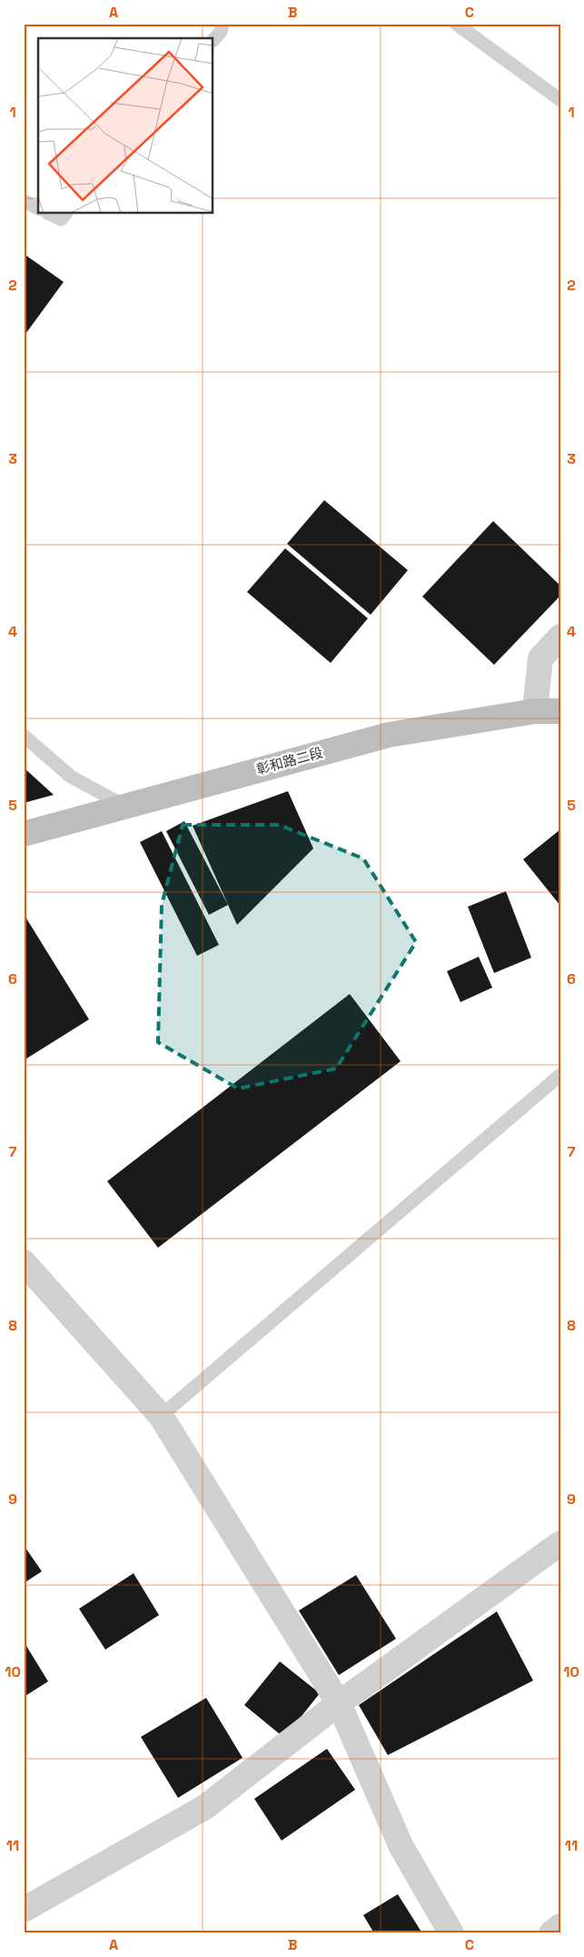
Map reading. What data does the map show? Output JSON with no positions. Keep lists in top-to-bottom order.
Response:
{
  "streets": {
    "main road": ["彰和路二段"]
  },
  "grid": {
    "columns": ["A", "B", "C"],
    "rows": [
      "1",
      "2",
      "3",
      "4",
      "5",
      "6",
      "7",
      "8",
      "9",
      "10",
      "11"
    ]
  }
}
